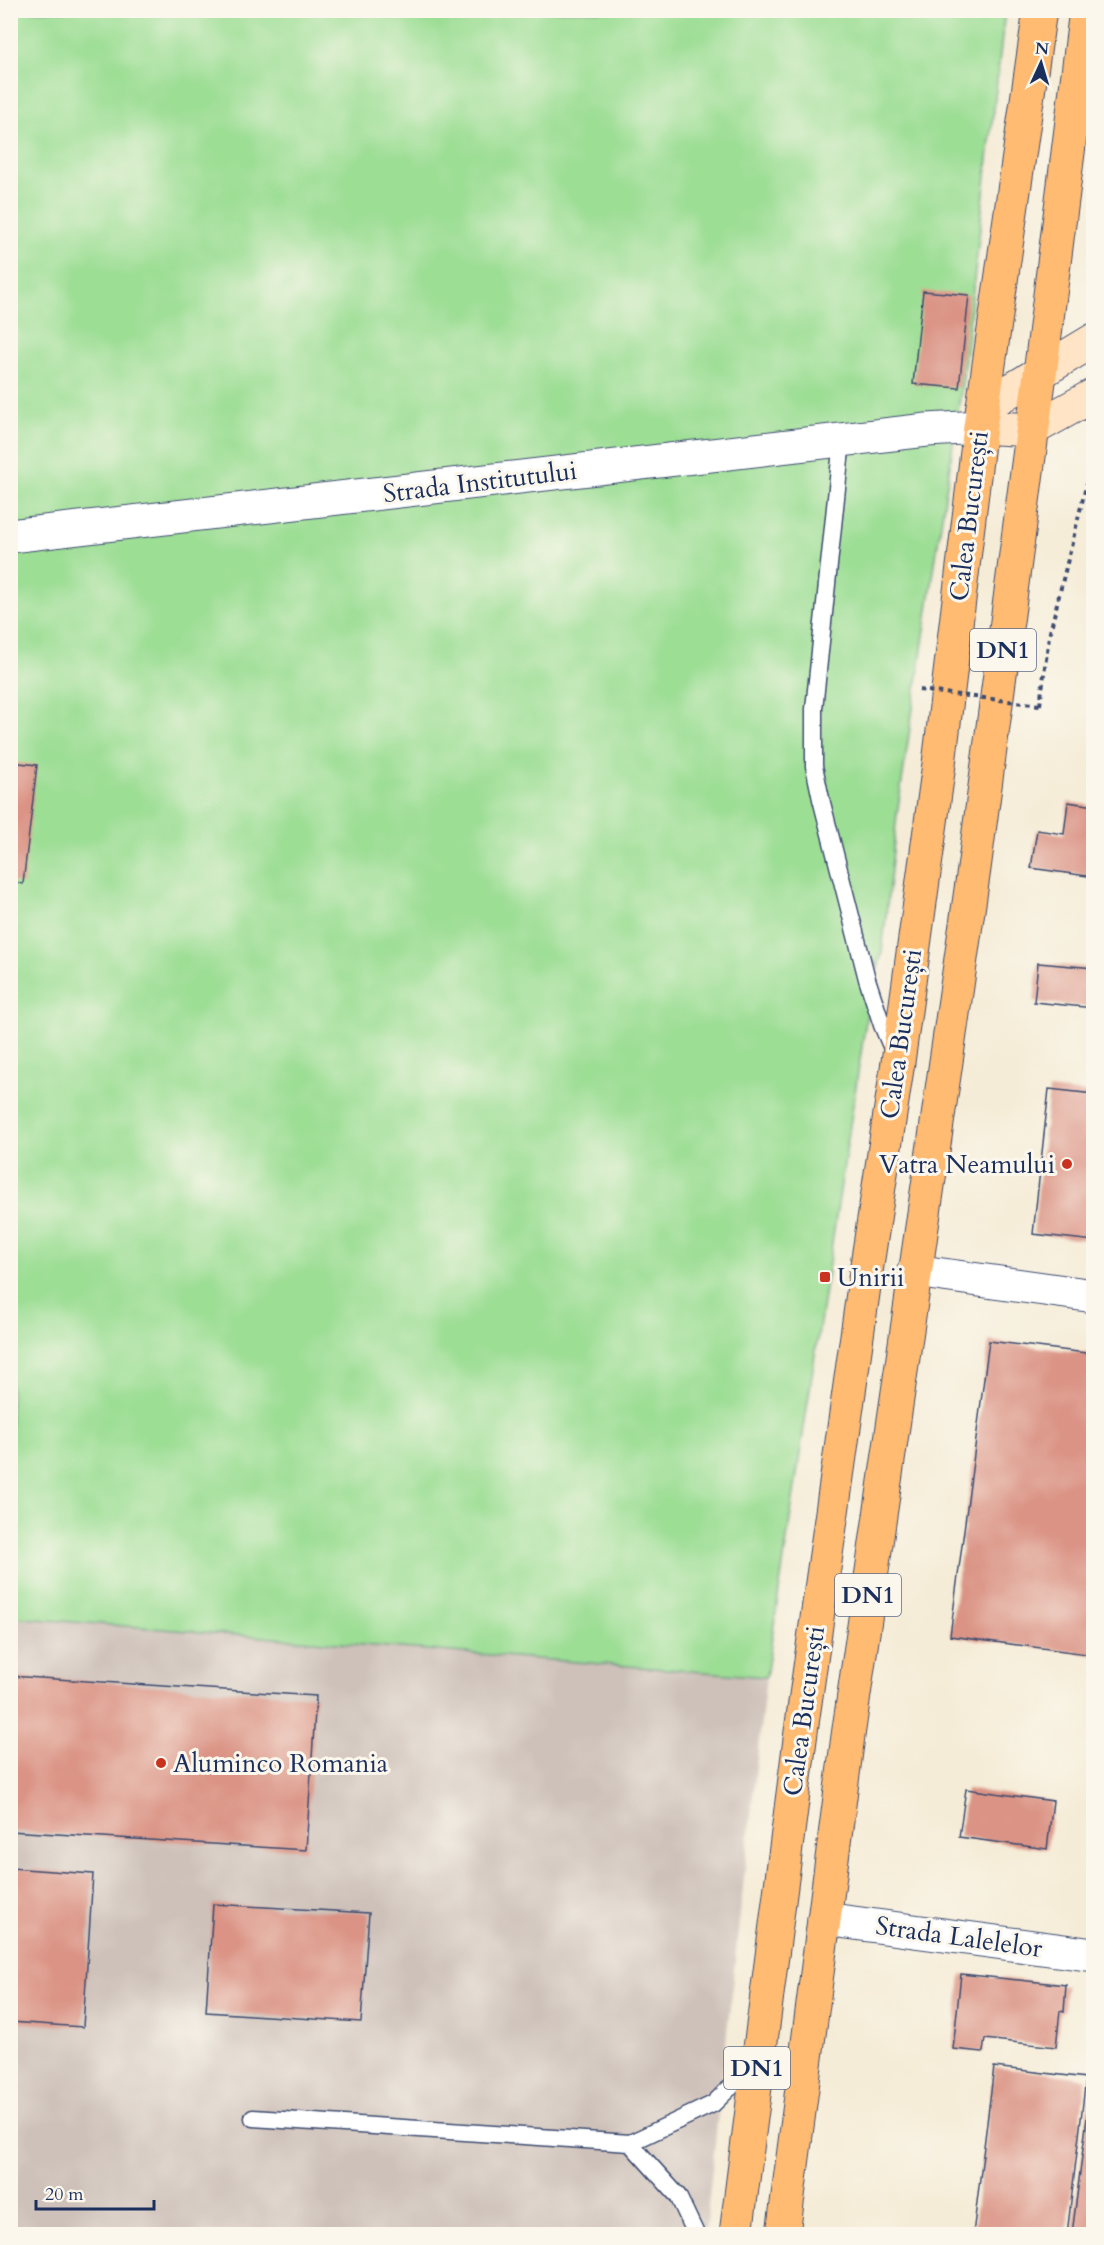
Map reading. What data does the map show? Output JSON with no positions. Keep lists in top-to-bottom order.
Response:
{
  "streets": {
    "highway": ["Calea București", "DN1"],
    "street": ["Strada Institutului", "Strada Lalelelor"]
  },
  "crossings": [
    ["Strada Institutului", "Calea București"],
    ["Calea București", "Strada Lalelelor"]
  ],
  "places": {
    "other": ["Vatra Neamului", "Aluminco Romania"],
    "transit": ["Unirii"]
  },
  "scale_bar": "20 m",
  "north": "top"
}
